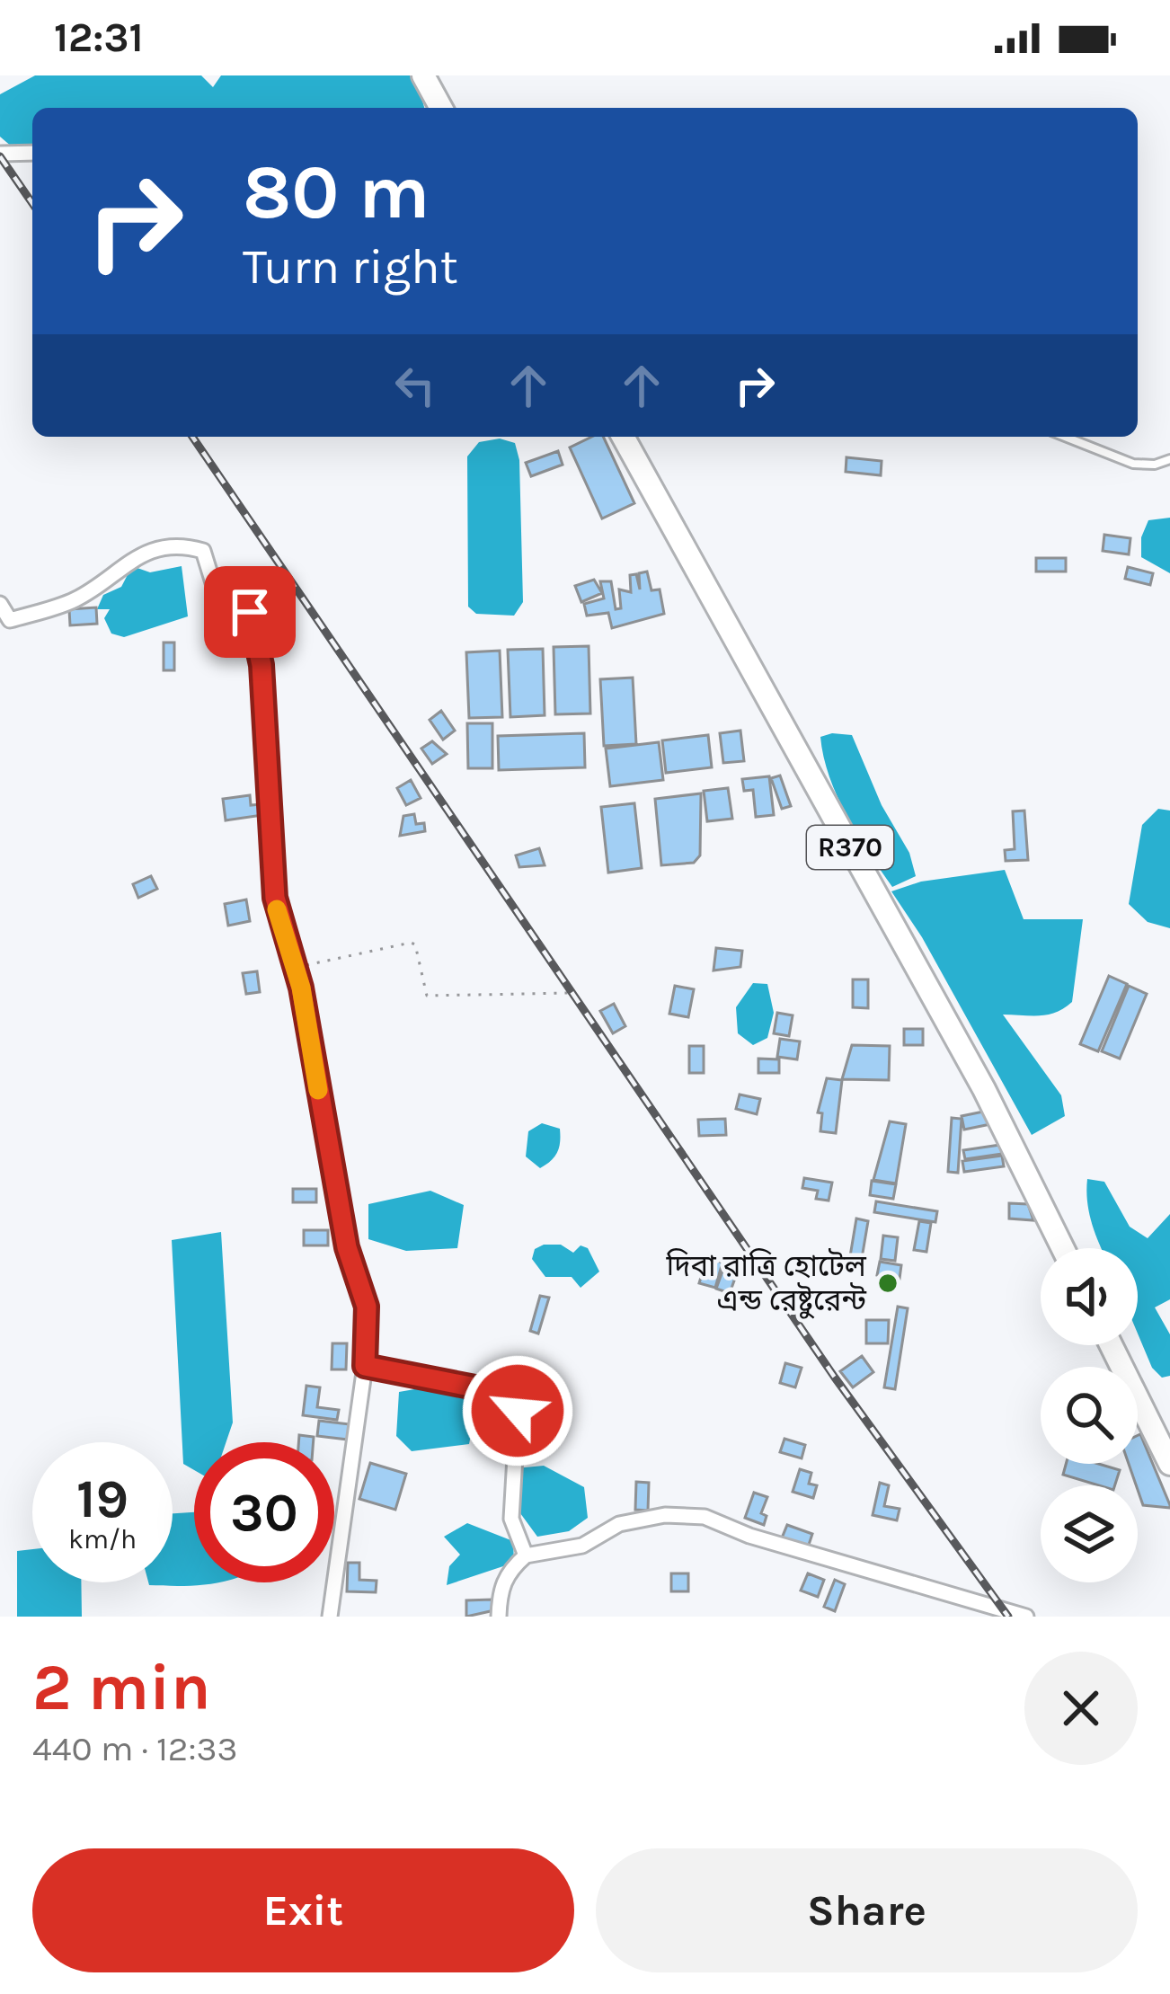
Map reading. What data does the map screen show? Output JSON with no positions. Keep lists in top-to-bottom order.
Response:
{
  "streets": {
    "main road": ["R370"]
  },
  "places": ["দিবা রাত্রি হোটেল এন্ড রেষ্টুরেন্ট"],
  "page": {
    "status": "12:31",
    "turn": ["80 m", "Turn right"],
    "speed": "19 km/h",
    "limit": "30",
    "heading": ["2 min", "440 m · 12:33"],
    "buttons": ["Exit", "Share"]
  }
}
